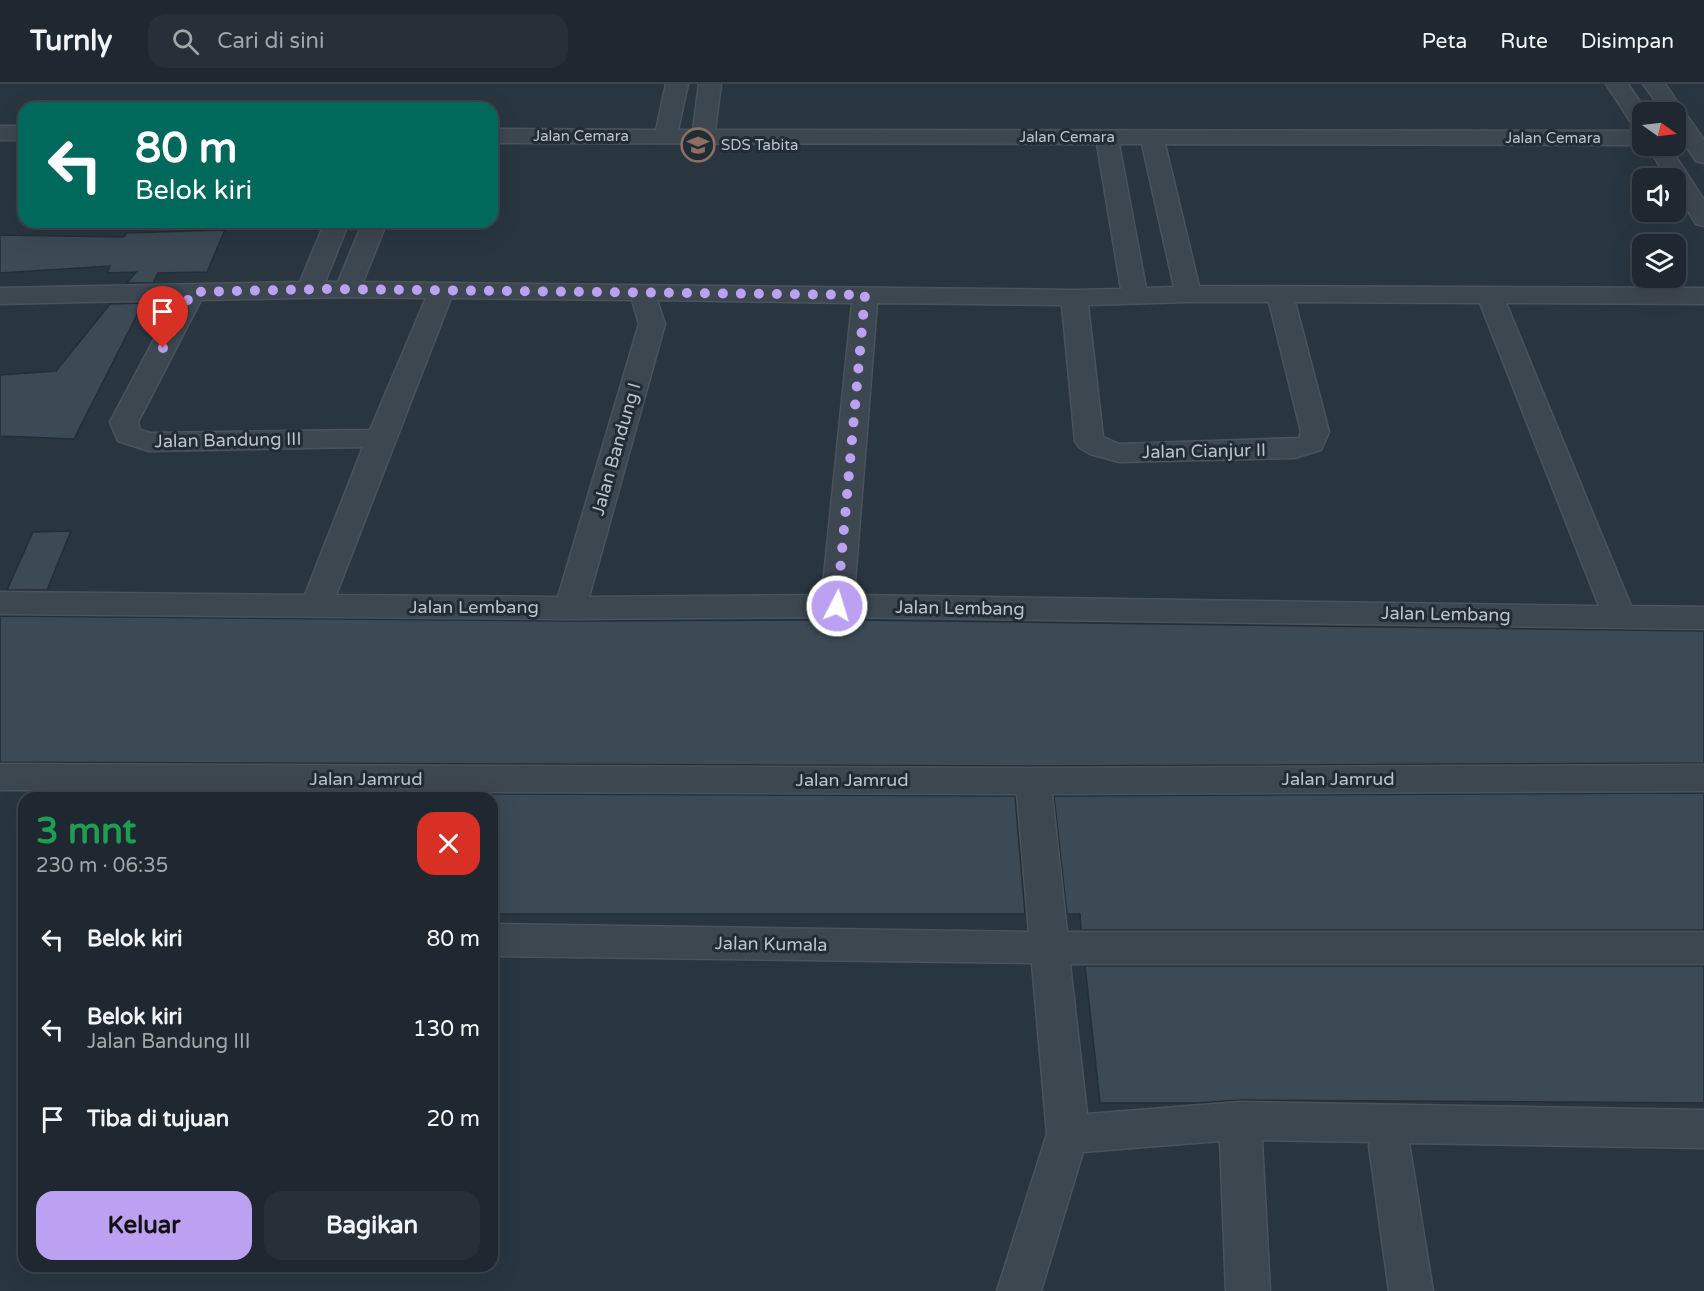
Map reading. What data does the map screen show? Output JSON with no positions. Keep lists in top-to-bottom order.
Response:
{
  "streets": {
    "street": [
      "Jalan Cemara",
      "Jalan Bandung III",
      "Jalan Bandung I",
      "Jalan Cianjur II",
      "Jalan Lembang",
      "Jalan Jamrud",
      "Jalan Kumala"
    ]
  },
  "crossings": [
    ["Jalan Bandung I", "Jalan Lembang"]
  ],
  "places": {
    "school or university": ["SDS Tabita"]
  },
  "north": "right",
  "page": {
    "header": "Turnly",
    "search": "Cari di sini",
    "nav": ["Peta", "Rute", "Disimpan"],
    "turn": ["80 m", "Belok kiri"],
    "heading": ["3 mnt", "230 m · 06:35"],
    "list": [
      {
        "name": "Belok kiri",
        "value": "80 m"
      },
      {
        "name": "Belok kiri",
        "note": "Jalan Bandung III",
        "value": "130 m"
      },
      {
        "name": "Tiba di tujuan",
        "value": "20 m"
      }
    ],
    "buttons": ["Keluar", "Bagikan"]
  }
}
